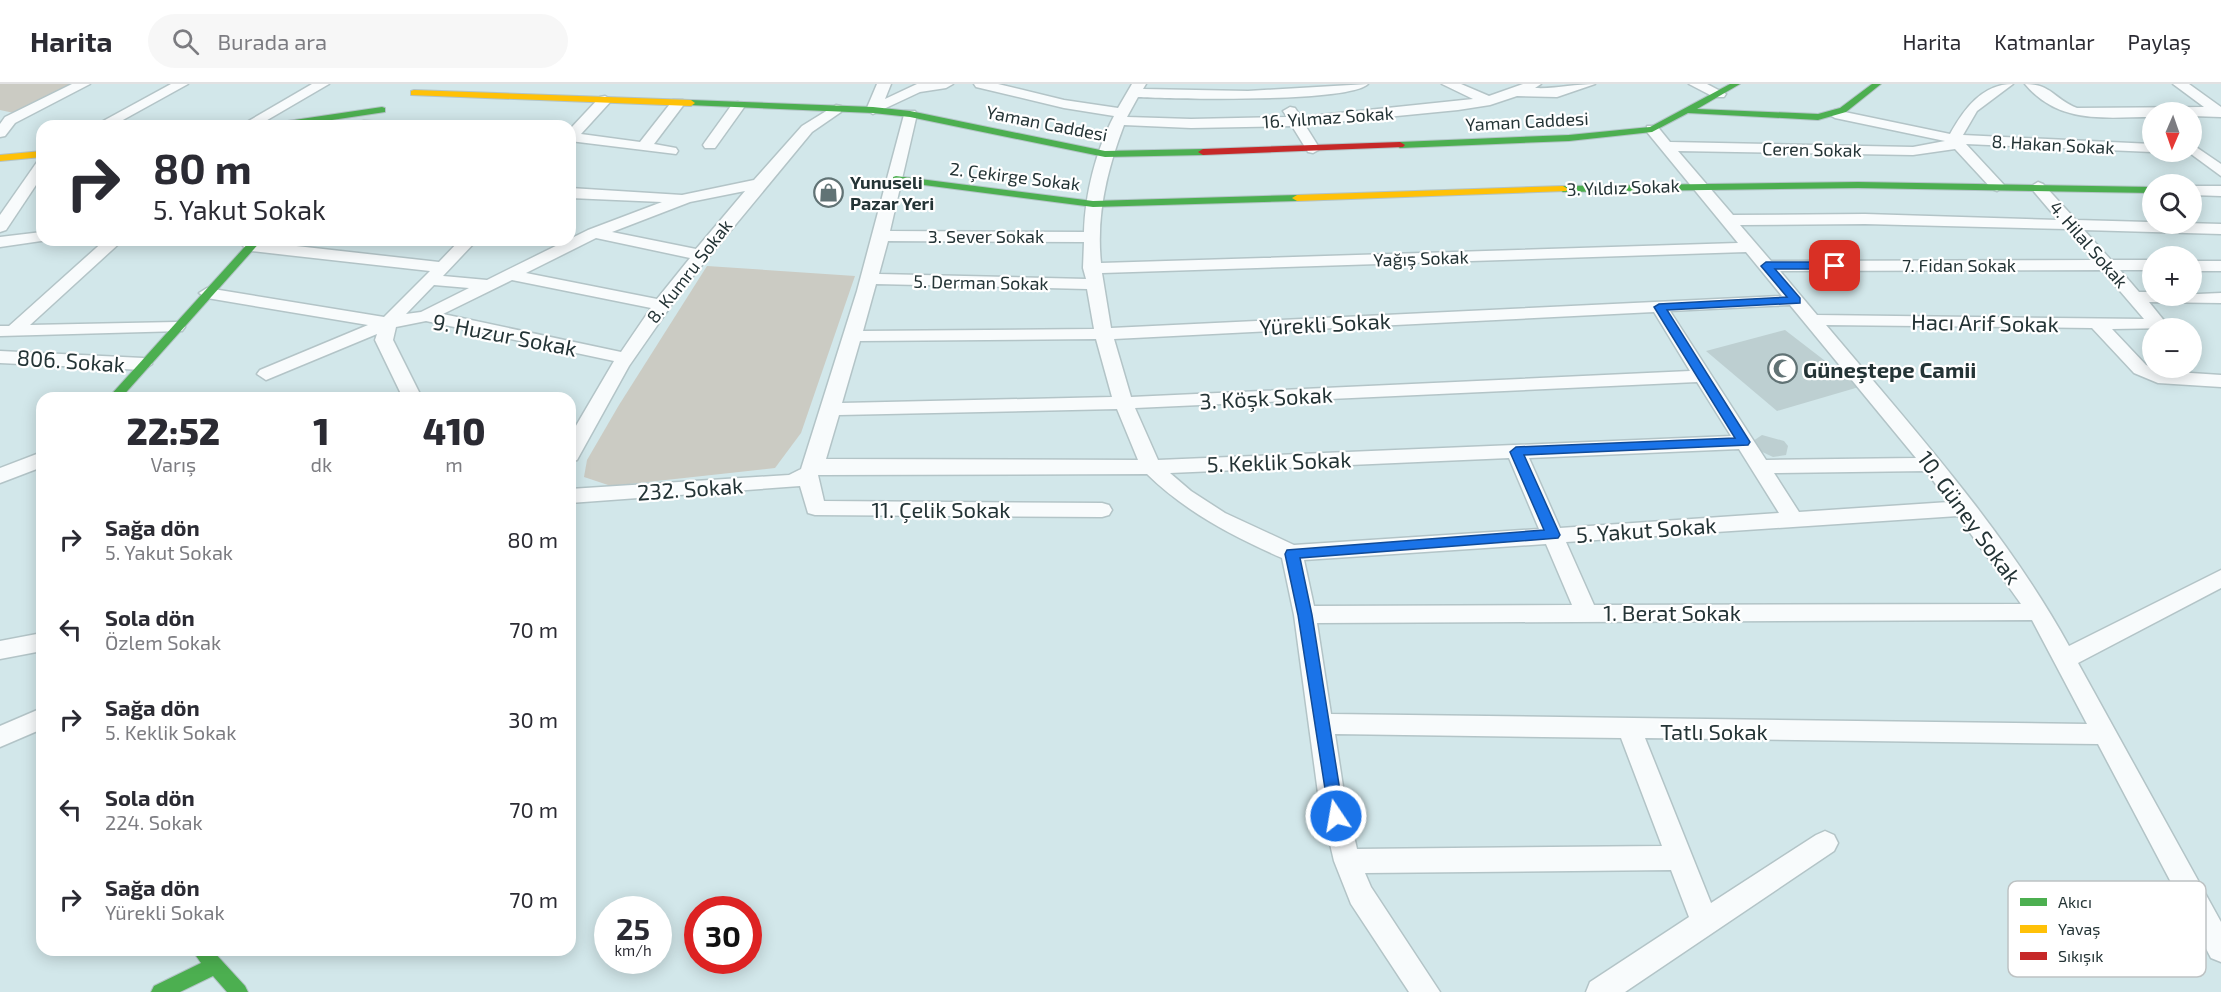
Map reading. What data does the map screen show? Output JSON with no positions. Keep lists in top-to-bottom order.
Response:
{
  "streets": {
    "main road": ["Yaman Caddesi", "2. Çekirge Sokak", "3. Yıldız Sokak"],
    "street": [
      "16. Yılmaz Sokak",
      "8. Hakan Sokak",
      "Ceren Sokak",
      "3. Sever Sokak",
      "4. Hilal Sokak",
      "Yağış Sokak",
      "7. Fidan Sokak",
      "8. Kumru Sokak",
      "5. Derman Sokak",
      "Hacı Arif Sokak",
      "Yürekli Sokak",
      "9. Huzur Sokak",
      "806. Sokak",
      "3. Köşk Sokak",
      "5. Keklik Sokak",
      "232. Sokak",
      "11. Çelik Sokak",
      "10. Güney Sokak",
      "5. Yakut Sokak",
      "1. Berat Sokak",
      "Tatlı Sokak"
    ]
  },
  "crossings": [
    ["Yaman Caddesi", "8. Kumru Sokak"],
    ["Yaman Caddesi", "10. Güney Sokak"],
    ["8. Hakan Sokak", "Ceren Sokak"],
    ["Ceren Sokak", "10. Güney Sokak"],
    ["2. Çekirge Sokak", "3. Yıldız Sokak"],
    ["3. Yıldız Sokak", "4. Hilal Sokak"],
    ["3. Yıldız Sokak", "10. Güney Sokak"],
    ["4. Hilal Sokak", "7. Fidan Sokak"],
    ["Yağış Sokak", "5. Derman Sokak"],
    ["Yağış Sokak", "10. Güney Sokak"],
    ["7. Fidan Sokak", "10. Güney Sokak"],
    ["8. Kumru Sokak", "9. Huzur Sokak"],
    ["Hacı Arif Sokak", "10. Güney Sokak"],
    ["Yürekli Sokak", "10. Güney Sokak"],
    ["5. Keklik Sokak", "232. Sokak"],
    ["5. Keklik Sokak", "11. Çelik Sokak"],
    ["232. Sokak", "11. Çelik Sokak"],
    ["10. Güney Sokak", "5. Yakut Sokak"],
    ["10. Güney Sokak", "1. Berat Sokak"],
    ["10. Güney Sokak", "Tatlı Sokak"]
  ],
  "places": {
    "shop": ["Yunuseli Pazar Yeri"],
    "mosque": ["Güneştepe Camii"]
  },
  "legend": ["Akıcı", "Yavaş", "Sıkışık"],
  "north": "bottom",
  "page": {
    "header": "Harita",
    "search": "Burada ara",
    "nav": ["Harita", "Katmanlar", "Paylaş"],
    "map_buttons": ["+", "−"],
    "turn": ["80 m", "5. Yakut Sokak"],
    "eta": [
      "22:52",
      "Varış",
      "1",
      "dk",
      "410",
      "m"
    ],
    "list": [
      {
        "name": "Sağa dön",
        "note": "5. Yakut Sokak",
        "value": "80 m"
      },
      {
        "name": "Sola dön",
        "note": "Özlem Sokak",
        "value": "70 m"
      },
      {
        "name": "Sağa dön",
        "note": "5. Keklik Sokak",
        "value": "30 m"
      },
      {
        "name": "Sola dön",
        "note": "224. Sokak",
        "value": "70 m"
      },
      {
        "name": "Sağa dön",
        "note": "Yürekli Sokak",
        "value": "70 m"
      }
    ],
    "speed": "25 km/h",
    "limit": "30"
  }
}
